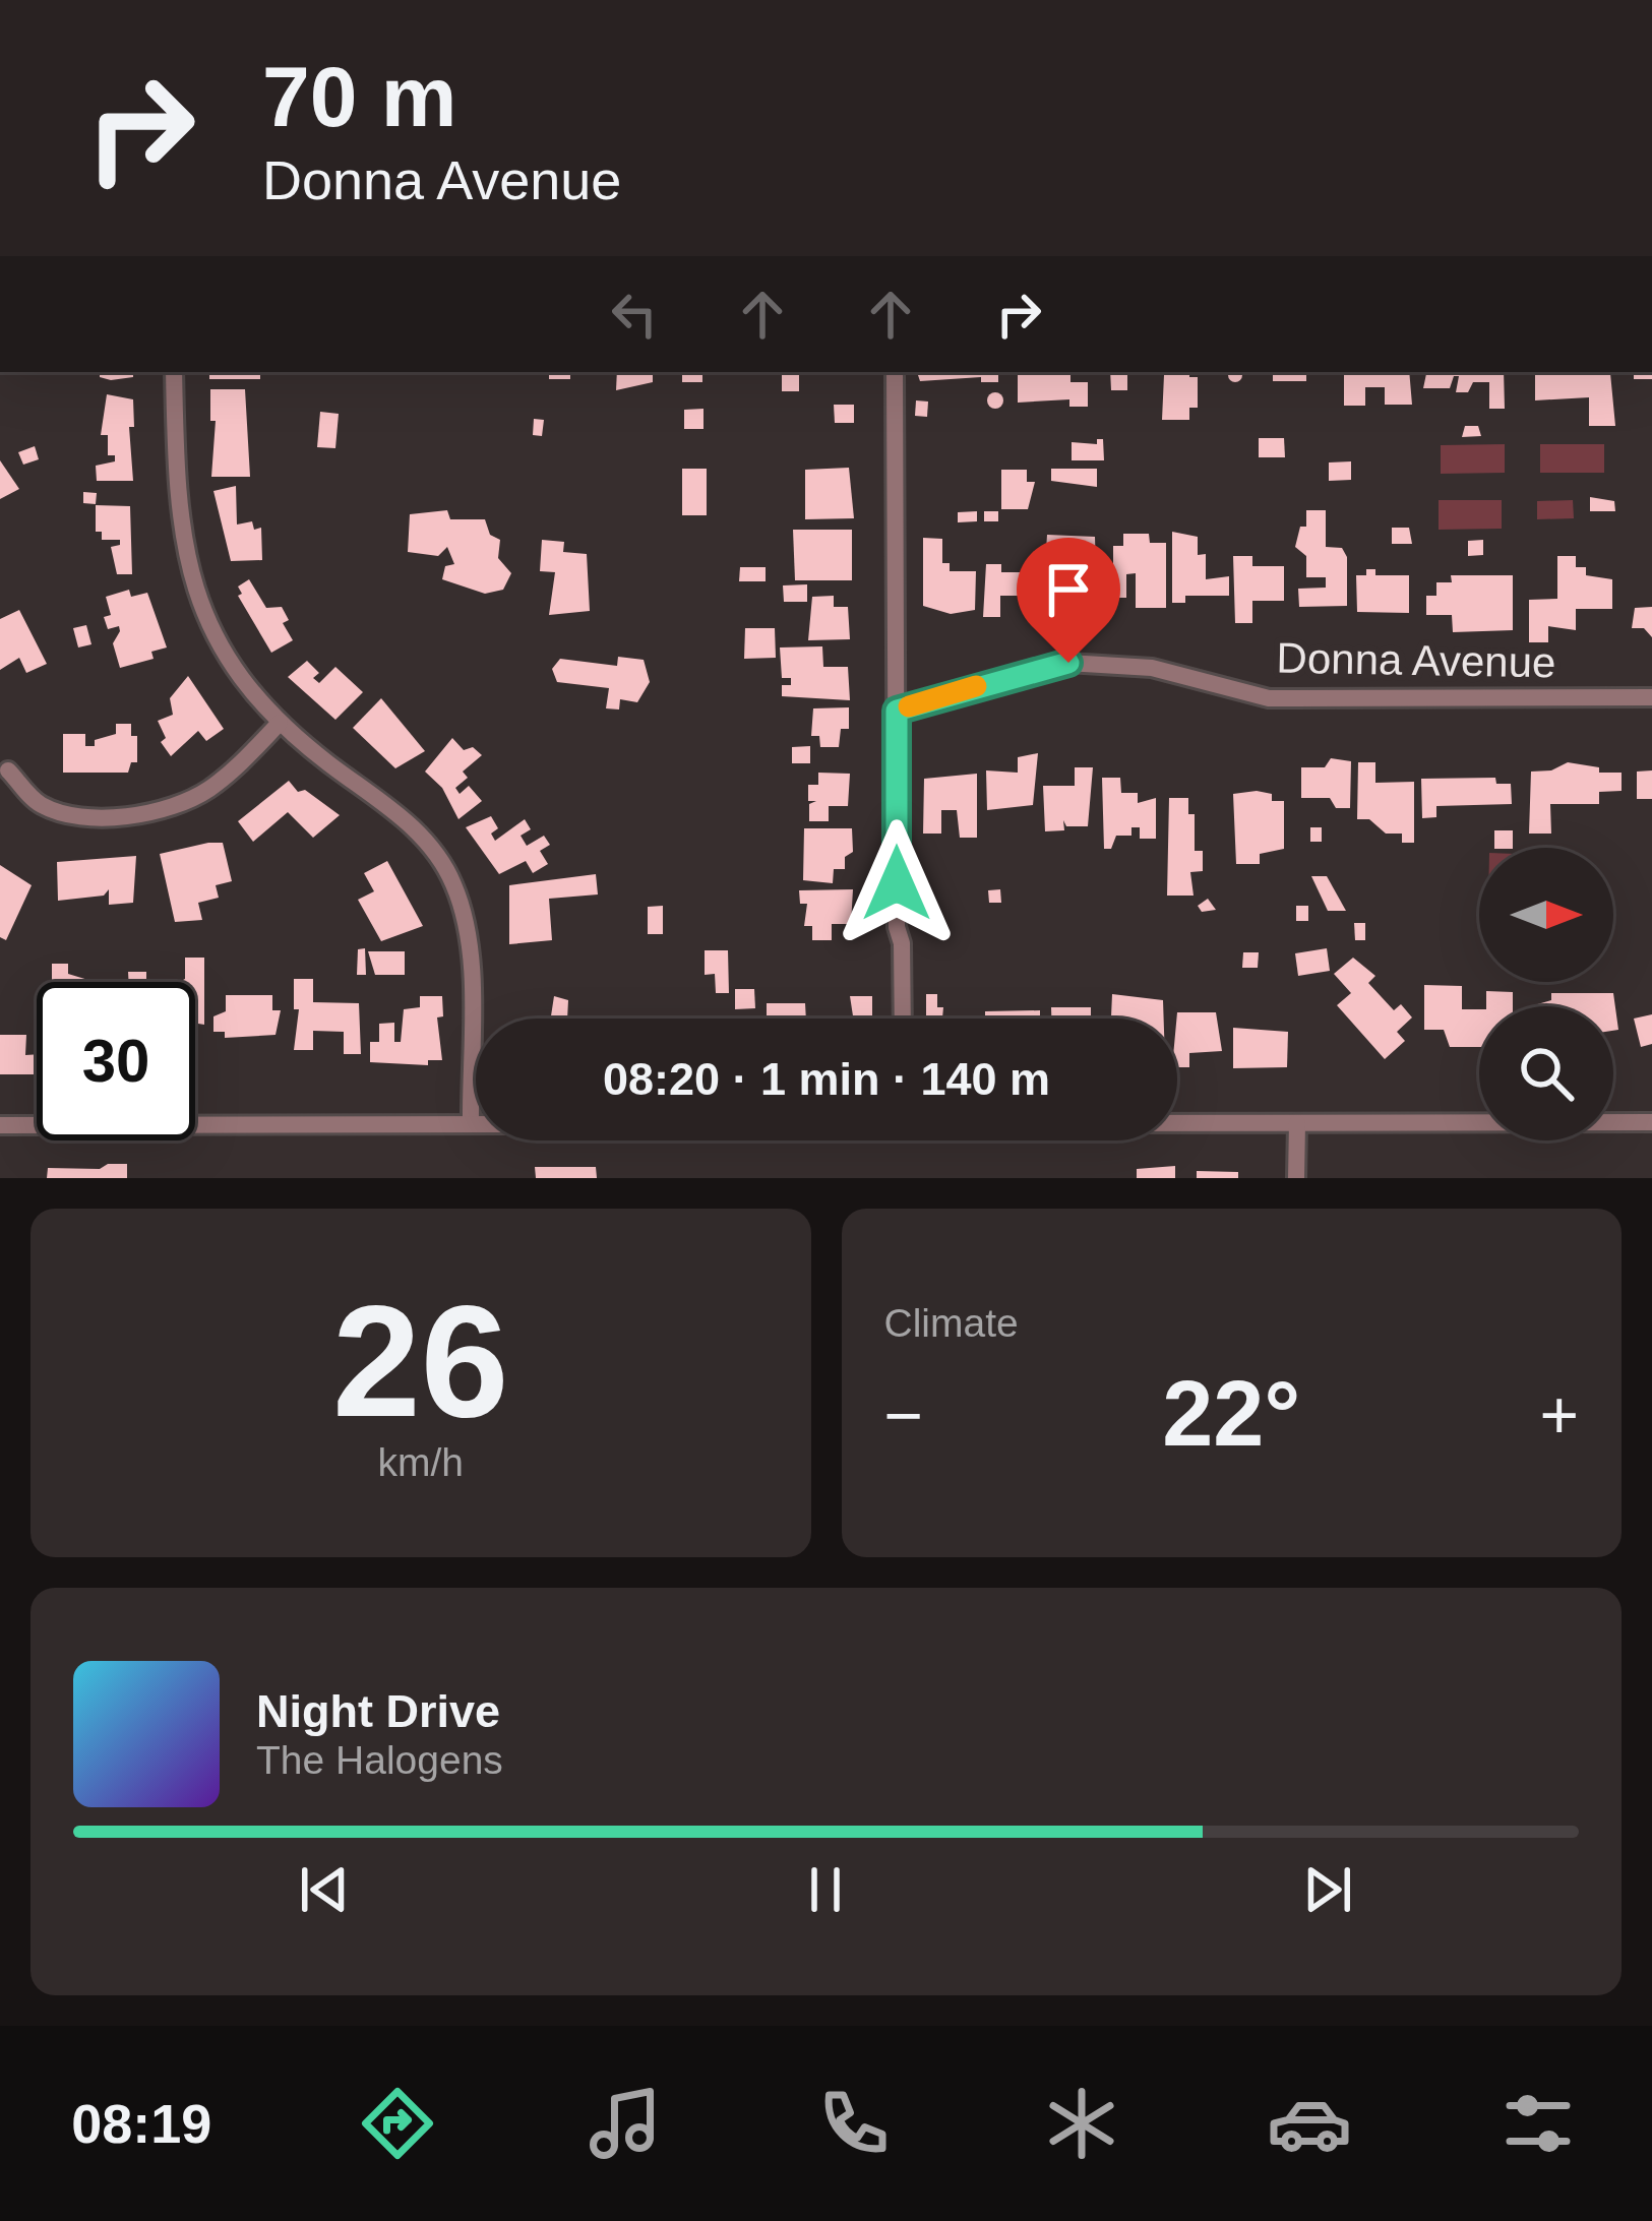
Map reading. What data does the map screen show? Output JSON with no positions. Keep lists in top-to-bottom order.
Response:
{
  "streets": {
    "street": ["Donna Avenue"]
  },
  "north": "right",
  "page": {
    "turn": ["70 m", "Donna Avenue"],
    "limit": "30",
    "trip": "08:20 · 1 min · 140 m",
    "tile": [
      ["26", "km/h"],
      "Climate"
    ],
    "heat": ["−", "22°", "+"],
    "song": ["Night Drive", "The Halogens"],
    "tabs": "08:19"
  }
}
